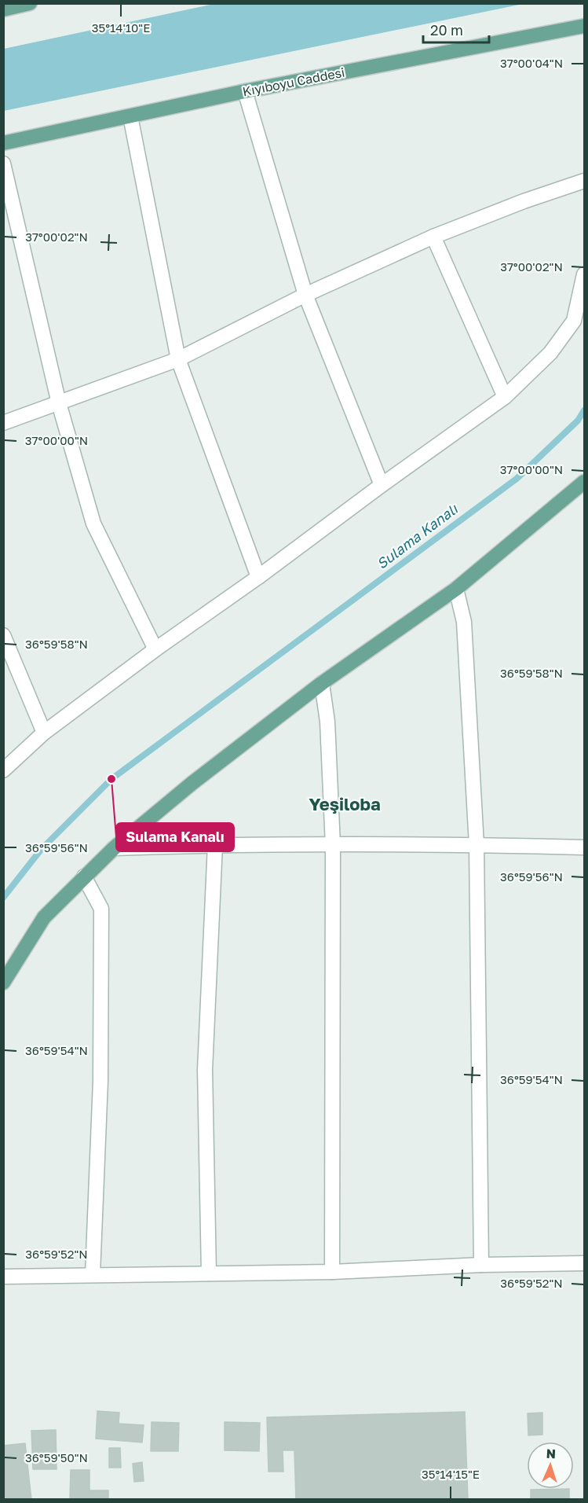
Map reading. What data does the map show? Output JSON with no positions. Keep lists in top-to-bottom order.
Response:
{
  "streets": {
    "main road": ["Kıyıboyu Caddesi"]
  },
  "districts": ["Yeşiloba"],
  "water": ["Sulama Kanalı"],
  "places": ["Sulama Kanalı"],
  "scale_bar": "20 m",
  "north": "top",
  "coordinates": [
    "35°14'10\"E",
    "37°00'04\"N",
    "37°00'02\"N",
    "37°00'00\"N",
    "36°59'58\"N",
    "36°59'56\"N",
    "36°59'54\"N",
    "36°59'52\"N",
    "36°59'50\"N",
    "35°14'15\"E"
  ]
}
